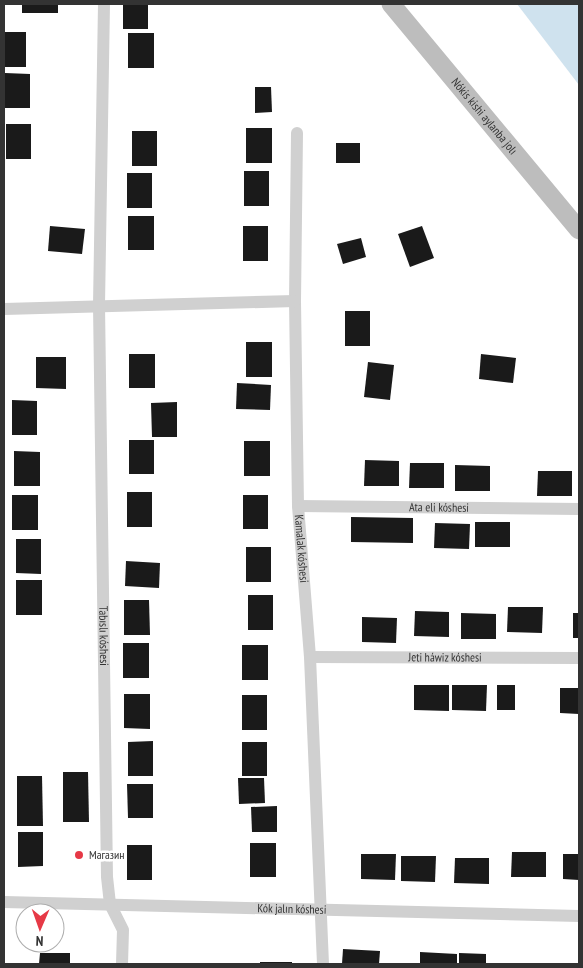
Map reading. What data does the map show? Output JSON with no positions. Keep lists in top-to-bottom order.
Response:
{
  "streets": {
    "main road": ["Nókis kishi aylanba jolı"],
    "street": [
      "Ata eli kóshesi",
      "Kamalak kóshesi",
      "Tabıslı kóshesi",
      "Jeti háwiz kóshesi",
      "Kók jalın kóshesi"
    ]
  },
  "crossings": [
    ["Ata eli kóshesi", "Kamalak kóshesi"],
    ["Kamalak kóshesi", "Jeti háwiz kóshesi"],
    ["Kamalak kóshesi", "Kók jalın kóshesi"],
    ["Tabıslı kóshesi", "Kók jalın kóshesi"]
  ],
  "places": ["Магазин"],
  "north": "bottom"
}
